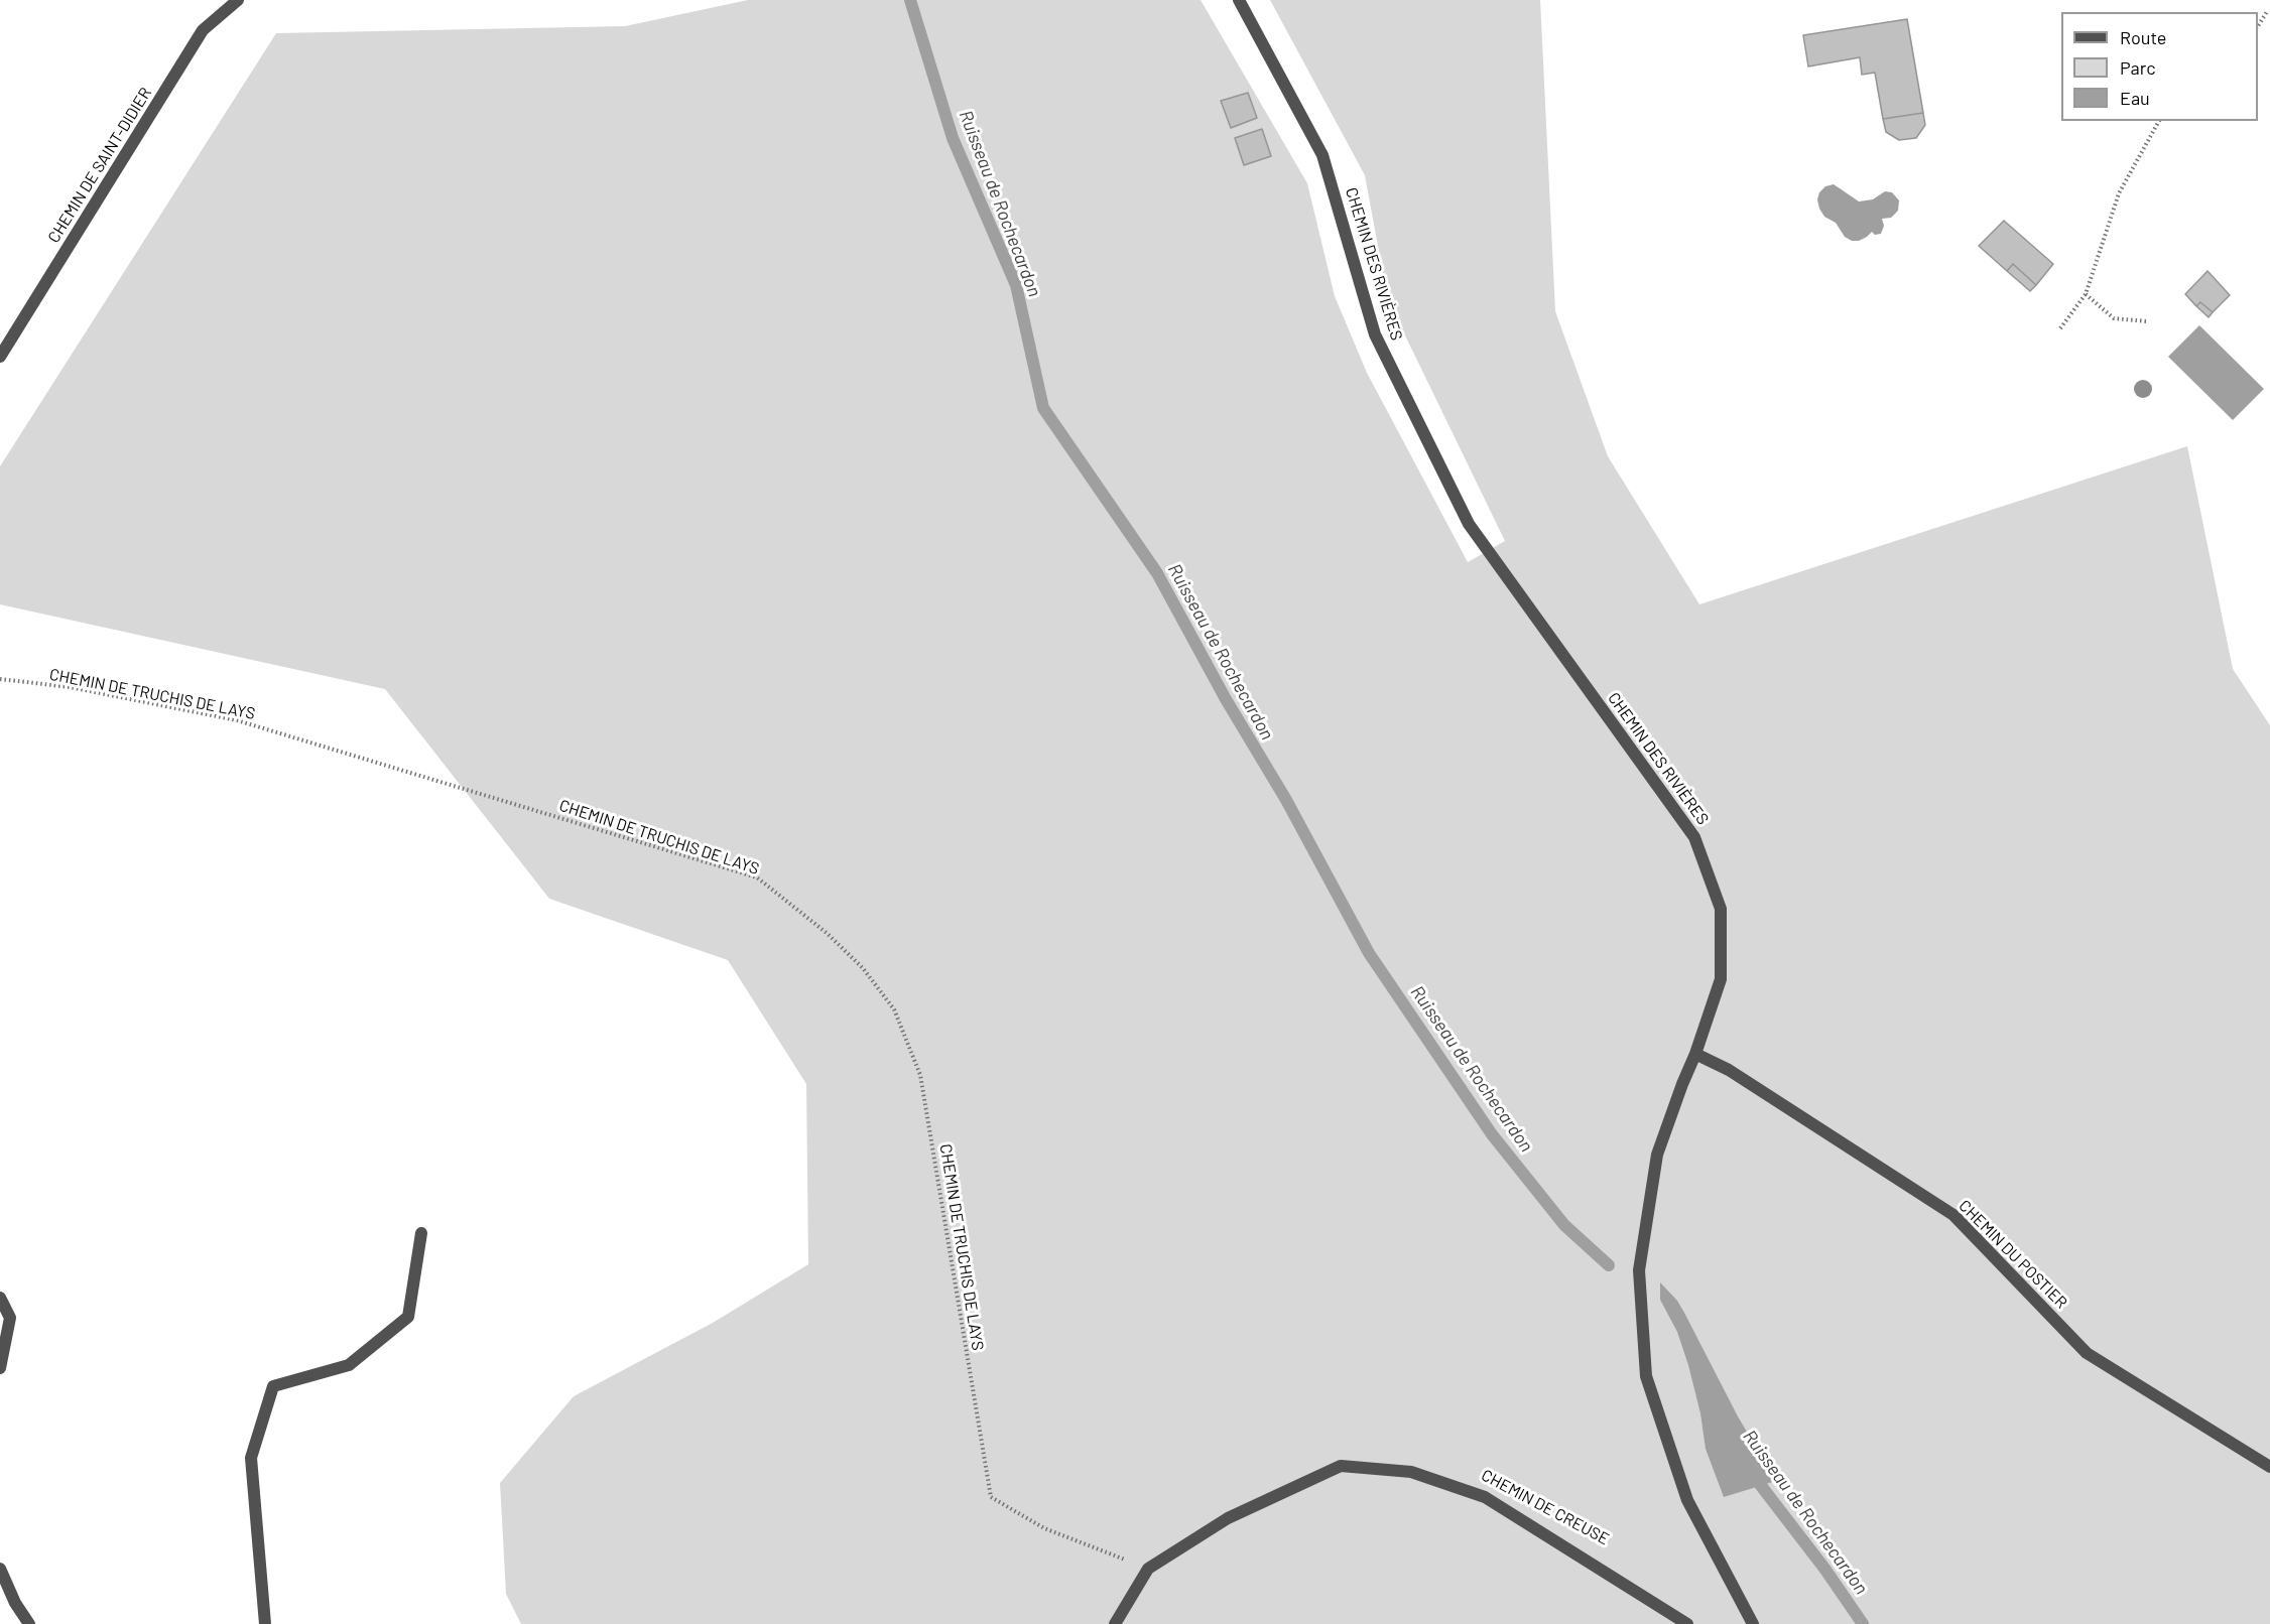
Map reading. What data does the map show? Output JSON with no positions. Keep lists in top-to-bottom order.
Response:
{
  "streets": {
    "street": [
      "CHEMIN DE SAINT-DIDIER",
      "CHEMIN DES RIVIÈRES",
      "CHEMIN DU POSTIER",
      "CHEMIN DE CREUSE"
    ],
    "path": ["CHEMIN DE TRUCHIS DE LAYS"]
  },
  "crossings": [
    ["CHEMIN DES RIVIÈRES", "CHEMIN DU POSTIER"],
    ["CHEMIN DE TRUCHIS DE LAYS", "CHEMIN DE CREUSE"]
  ],
  "water": ["Ruisseau de Rochecardon"],
  "legend": ["Route", "Parc", "Eau"]
}
